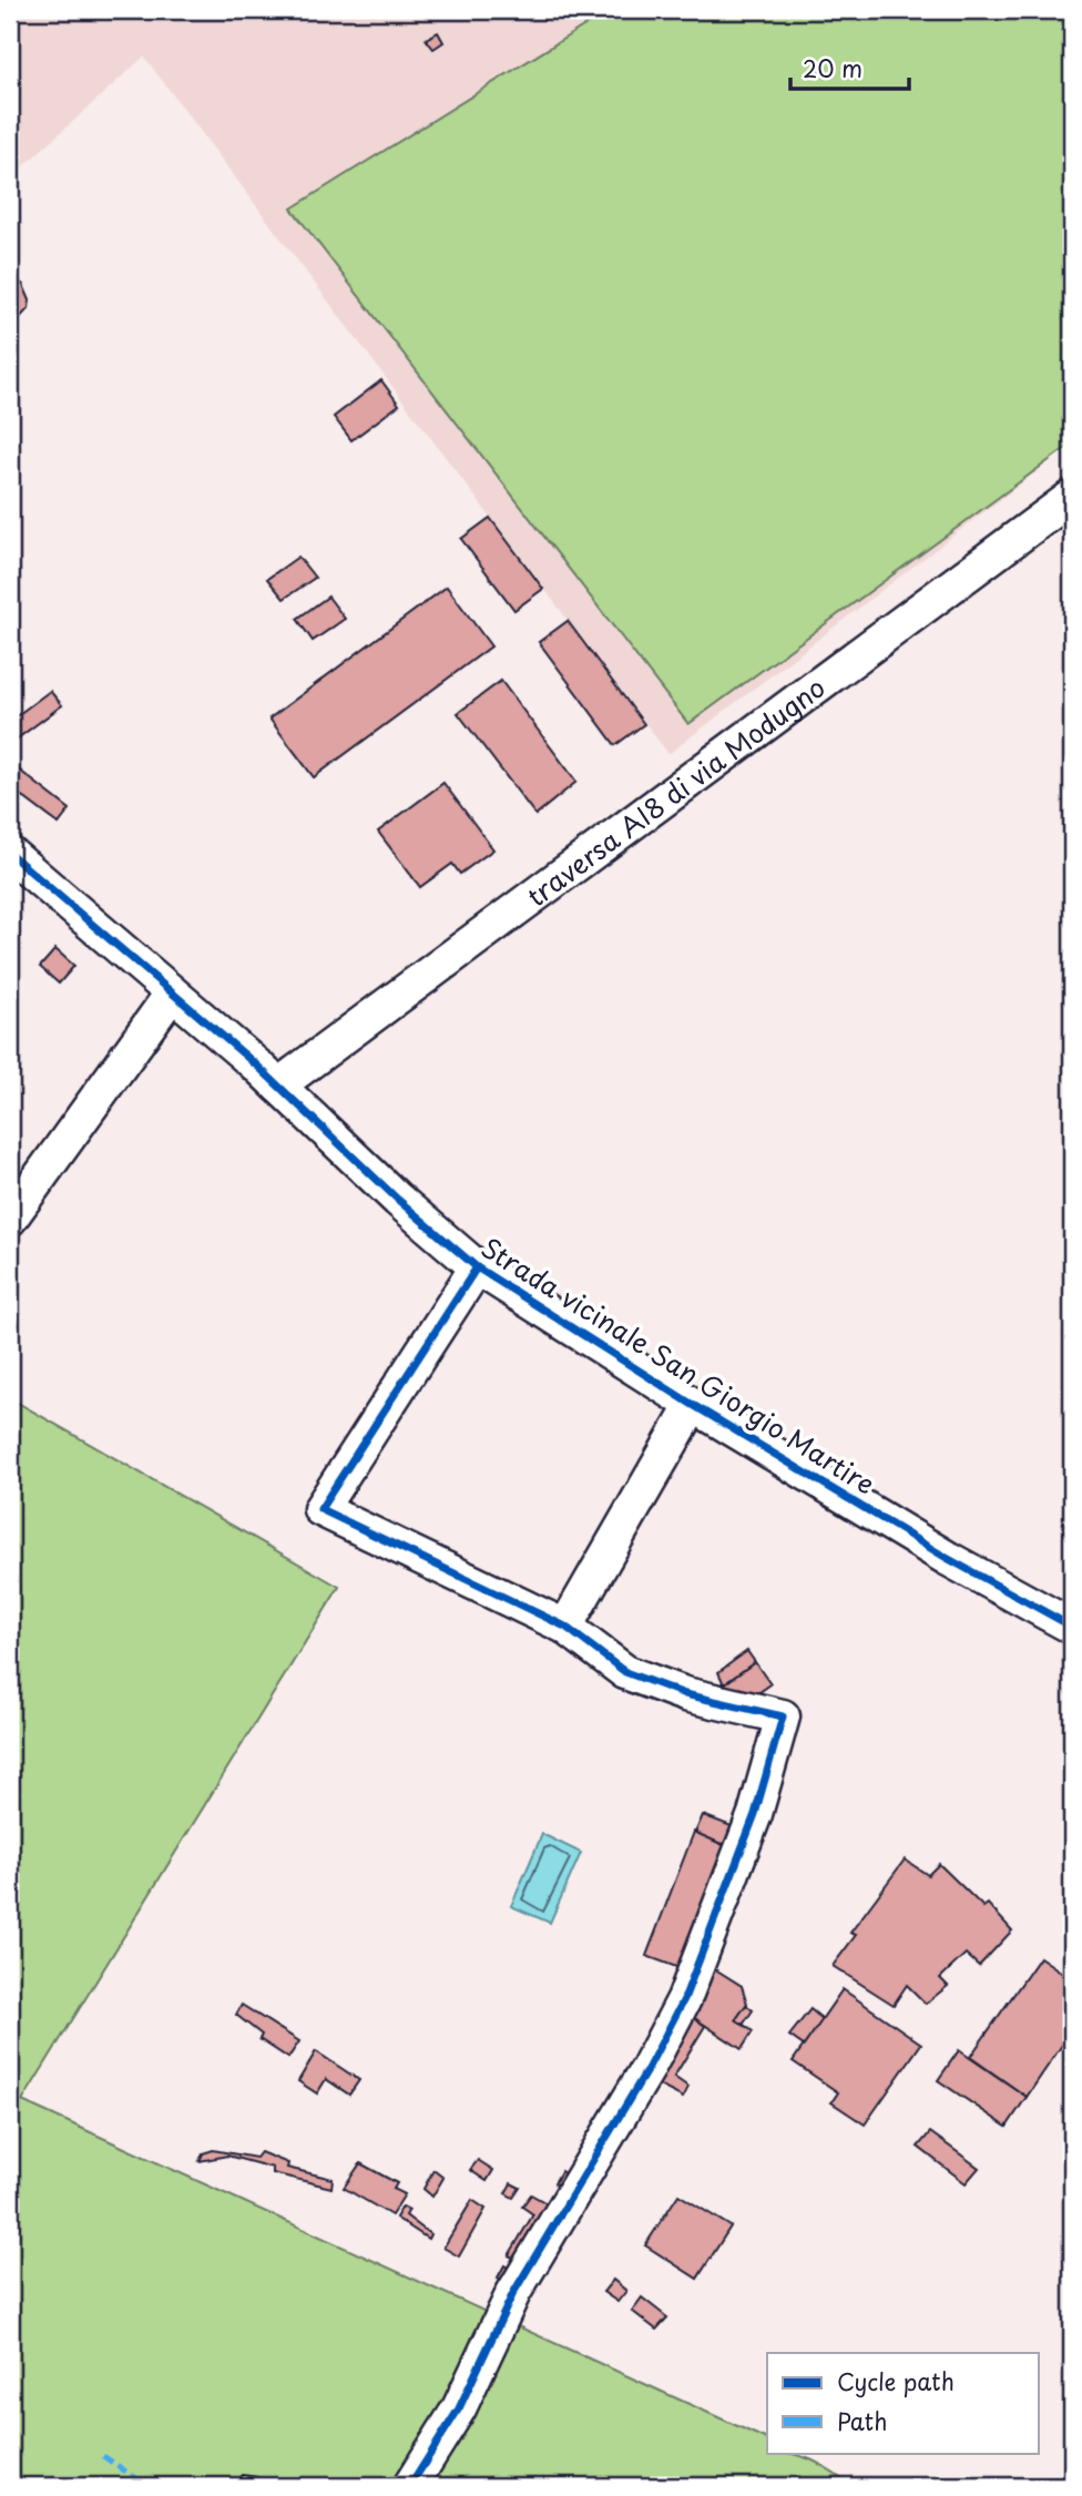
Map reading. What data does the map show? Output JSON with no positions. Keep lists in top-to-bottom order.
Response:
{
  "streets": {
    "street": ["traversa AI8 di via Modugno", "Strada vicinale San Giorgio Martire"]
  },
  "crossings": [
    ["traversa AI8 di via Modugno", "Strada vicinale San Giorgio Martire"]
  ],
  "legend": ["Cycle path", "Path"],
  "scale_bar": "20 m"
}
